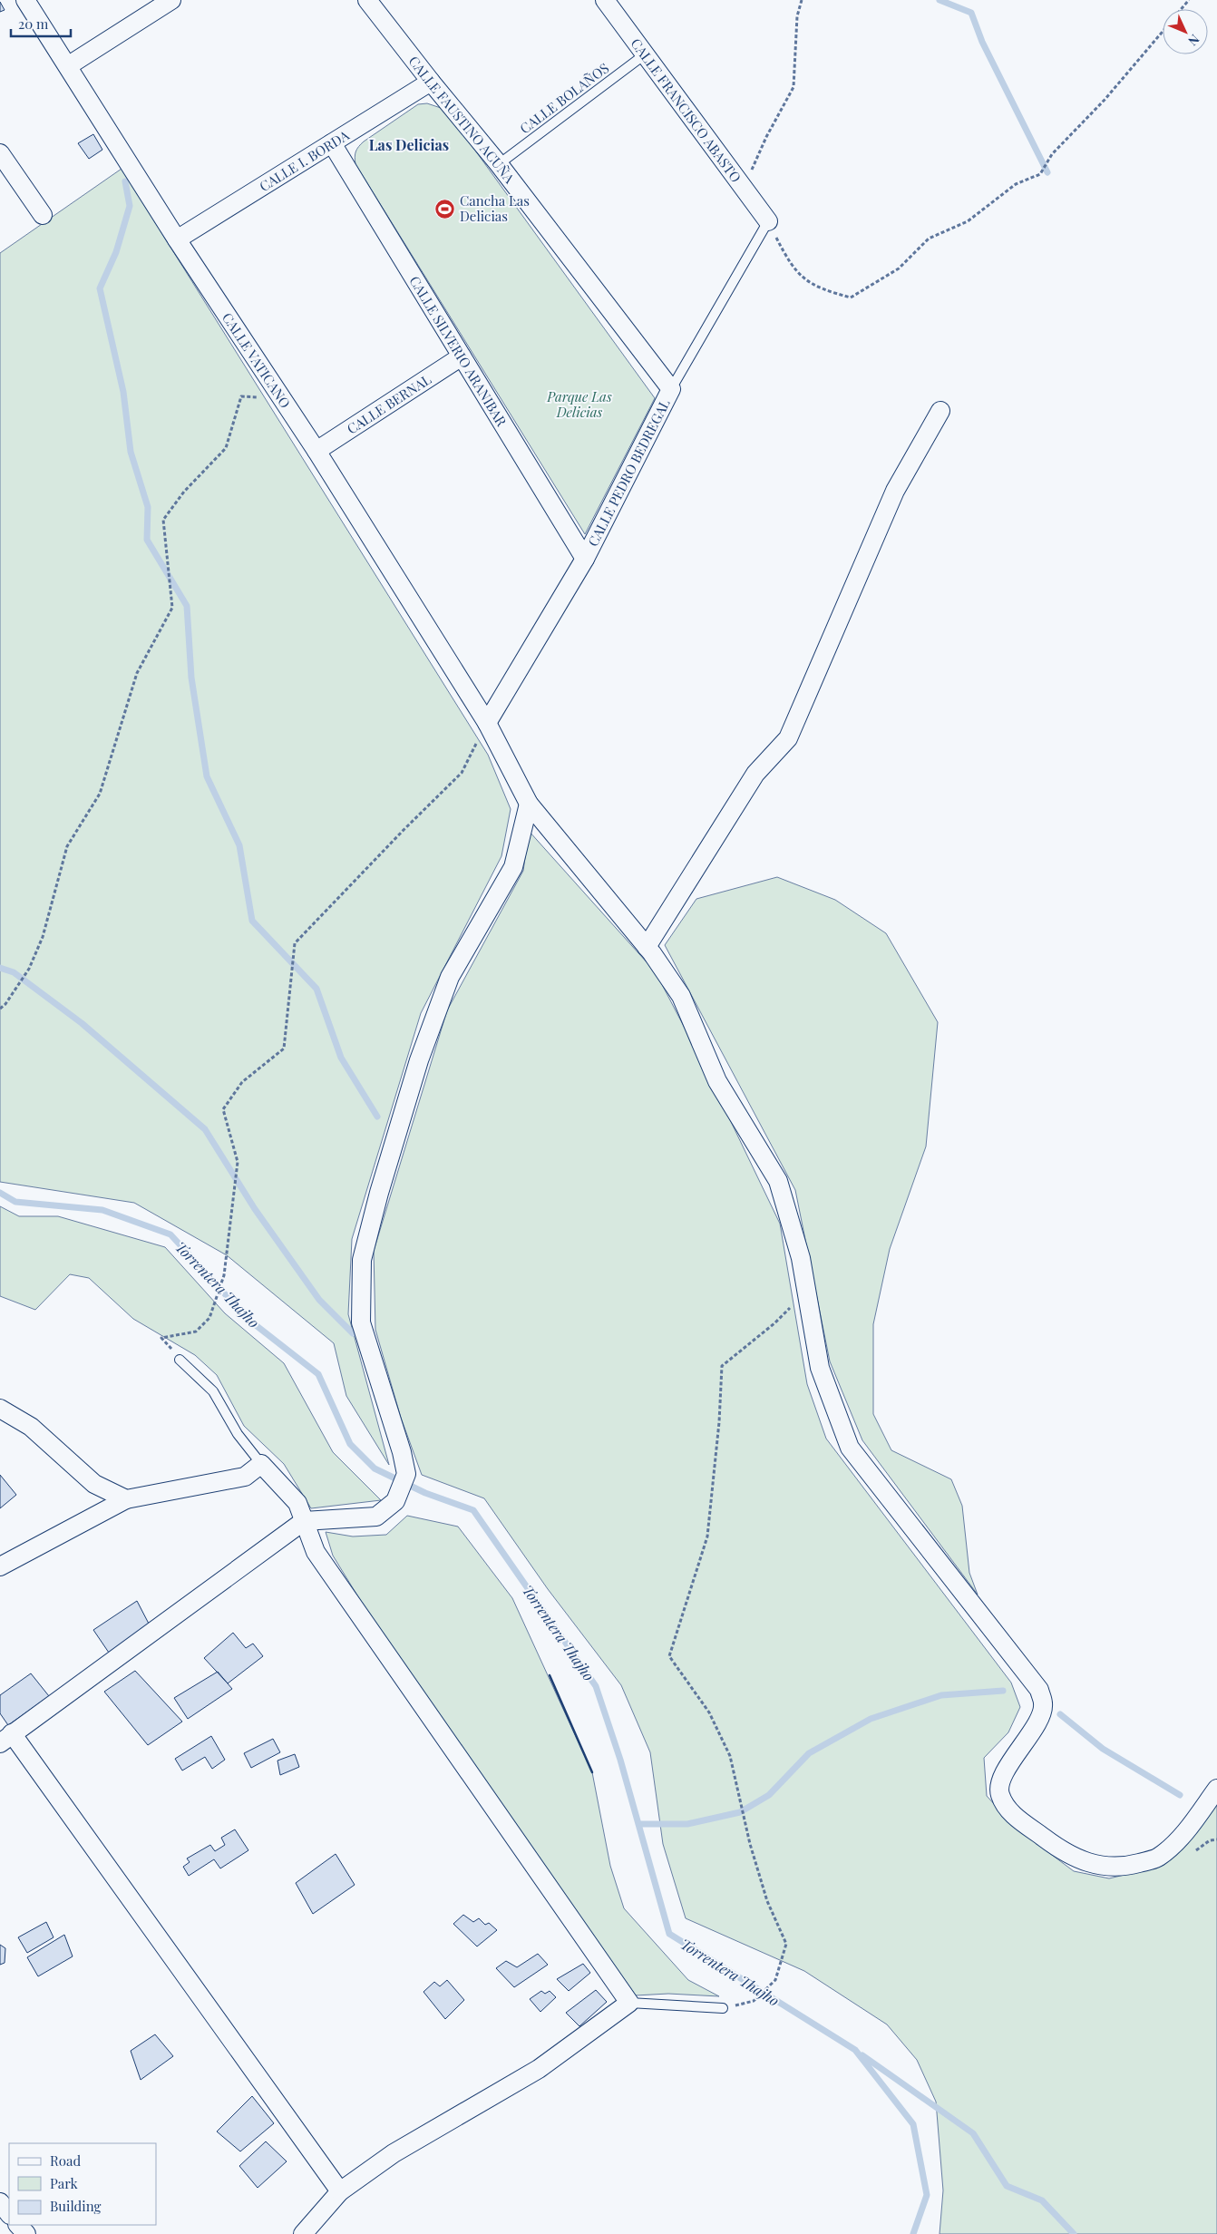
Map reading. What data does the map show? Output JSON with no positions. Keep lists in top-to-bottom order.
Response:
{
  "streets": {
    "street": [
      "CALLE FRANCISCO ABASTO",
      "CALLE FAUSTINO ACUÑA",
      "CALLE I. BORDA",
      "CALLE SILVERIO ARANIBAR",
      "CALLE VATICANO",
      "CALLE BERNAL",
      "CALLE PEDRO BEDREGAL"
    ],
    "lane": ["CALLE BOLAÑOS"]
  },
  "crossings": [
    ["CALLE BOLAÑOS", "CALLE FRANCISCO ABASTO"],
    ["CALLE BOLAÑOS", "CALLE FAUSTINO ACUÑA"],
    ["CALLE FRANCISCO ABASTO", "CALLE PEDRO BEDREGAL"],
    ["CALLE FAUSTINO ACUÑA", "CALLE I. BORDA"],
    ["CALLE FAUSTINO ACUÑA", "CALLE PEDRO BEDREGAL"],
    ["CALLE I. BORDA", "CALLE SILVERIO ARANIBAR"],
    ["CALLE I. BORDA", "CALLE VATICANO"],
    ["CALLE SILVERIO ARANIBAR", "CALLE BERNAL"],
    ["CALLE SILVERIO ARANIBAR", "CALLE PEDRO BEDREGAL"],
    ["CALLE VATICANO", "CALLE BERNAL"],
    ["CALLE VATICANO", "CALLE PEDRO BEDREGAL"]
  ],
  "districts": ["Las Delicias"],
  "water": ["Torrentera Thajho"],
  "parks": ["Parque Las Delicias"],
  "places": {
    "sports": ["Cancha Las Delicias"]
  },
  "legend": ["Road", "Park", "Building"],
  "scale_bar": "20 m",
  "north": "bottom right"
}
